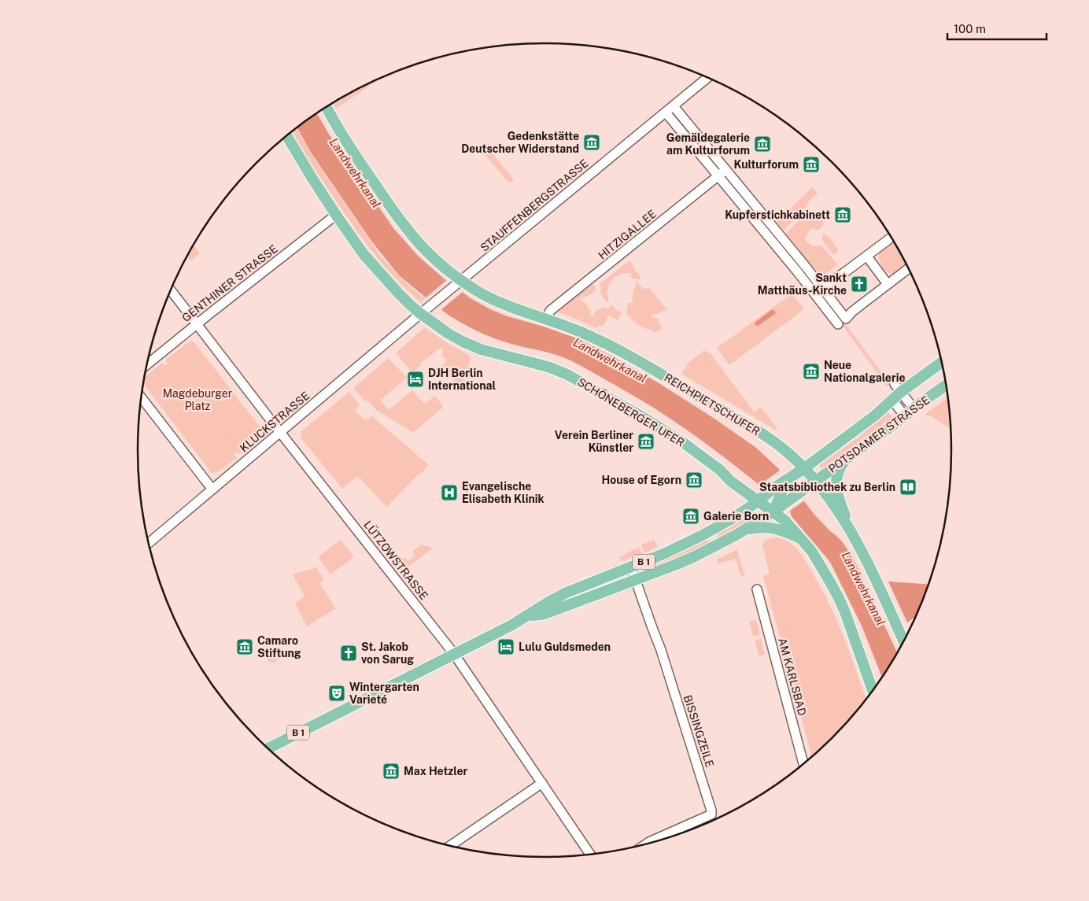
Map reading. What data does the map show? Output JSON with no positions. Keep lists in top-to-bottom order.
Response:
{
  "streets": {
    "main road": [
      "REICHPIETSCHUFER",
      "SCHÖNEBERGER UFER",
      "POTSDAMER STRASSE",
      "B 1"
    ],
    "street": [
      "STAUFFENBERGSTRASSE",
      "HITZIGALLEE",
      "GENTHINER STRASSE",
      "KLUCKSTRASSE",
      "LÜTZOWSTRASSE",
      "AM KARLSBAD",
      "BISSINGZEILE"
    ]
  },
  "crossings": [
    ["STAUFFENBERGSTRASSE", "REICHPIETSCHUFER"],
    ["STAUFFENBERGSTRASSE", "KLUCKSTRASSE"],
    ["HITZIGALLEE", "REICHPIETSCHUFER"],
    ["GENTHINER STRASSE", "SCHÖNEBERGER UFER"],
    ["GENTHINER STRASSE", "LÜTZOWSTRASSE"],
    ["REICHPIETSCHUFER", "POTSDAMER STRASSE"],
    ["REICHPIETSCHUFER", "B 1"],
    ["SCHÖNEBERGER UFER", "KLUCKSTRASSE"],
    ["SCHÖNEBERGER UFER", "POTSDAMER STRASSE"],
    ["SCHÖNEBERGER UFER", "B 1"],
    ["KLUCKSTRASSE", "LÜTZOWSTRASSE"],
    ["POTSDAMER STRASSE", "B 1"],
    ["LÜTZOWSTRASSE", "B 1"],
    ["B 1", "BISSINGZEILE"]
  ],
  "water": ["Landwehrkanal"],
  "parks": ["Magdeburger Platz"],
  "places": {
    "museum": [
      "Gedenkstätte Deutscher Widerstand",
      "Gemäldegalerie am Kulturforum",
      "Kulturforum",
      "Kupferstichkabinett",
      "Neue Nationalgalerie",
      "Verein Berliner Künstler",
      "House of Egorn",
      "Galerie Born",
      "Camaro Stiftung",
      "Max Hetzler"
    ],
    "church": ["Sankt Matthäus-Kirche", "St. Jakob von Sarug"],
    "hotel": ["DJH Berlin International", "Lulu Guldsmeden"],
    "library": ["Staatsbibliothek zu Berlin"],
    "hospital": ["Evangelische Elisabeth Klinik"],
    "theatre": ["Wintergarten Varieté"]
  },
  "scale_bar": "100 m"
}
